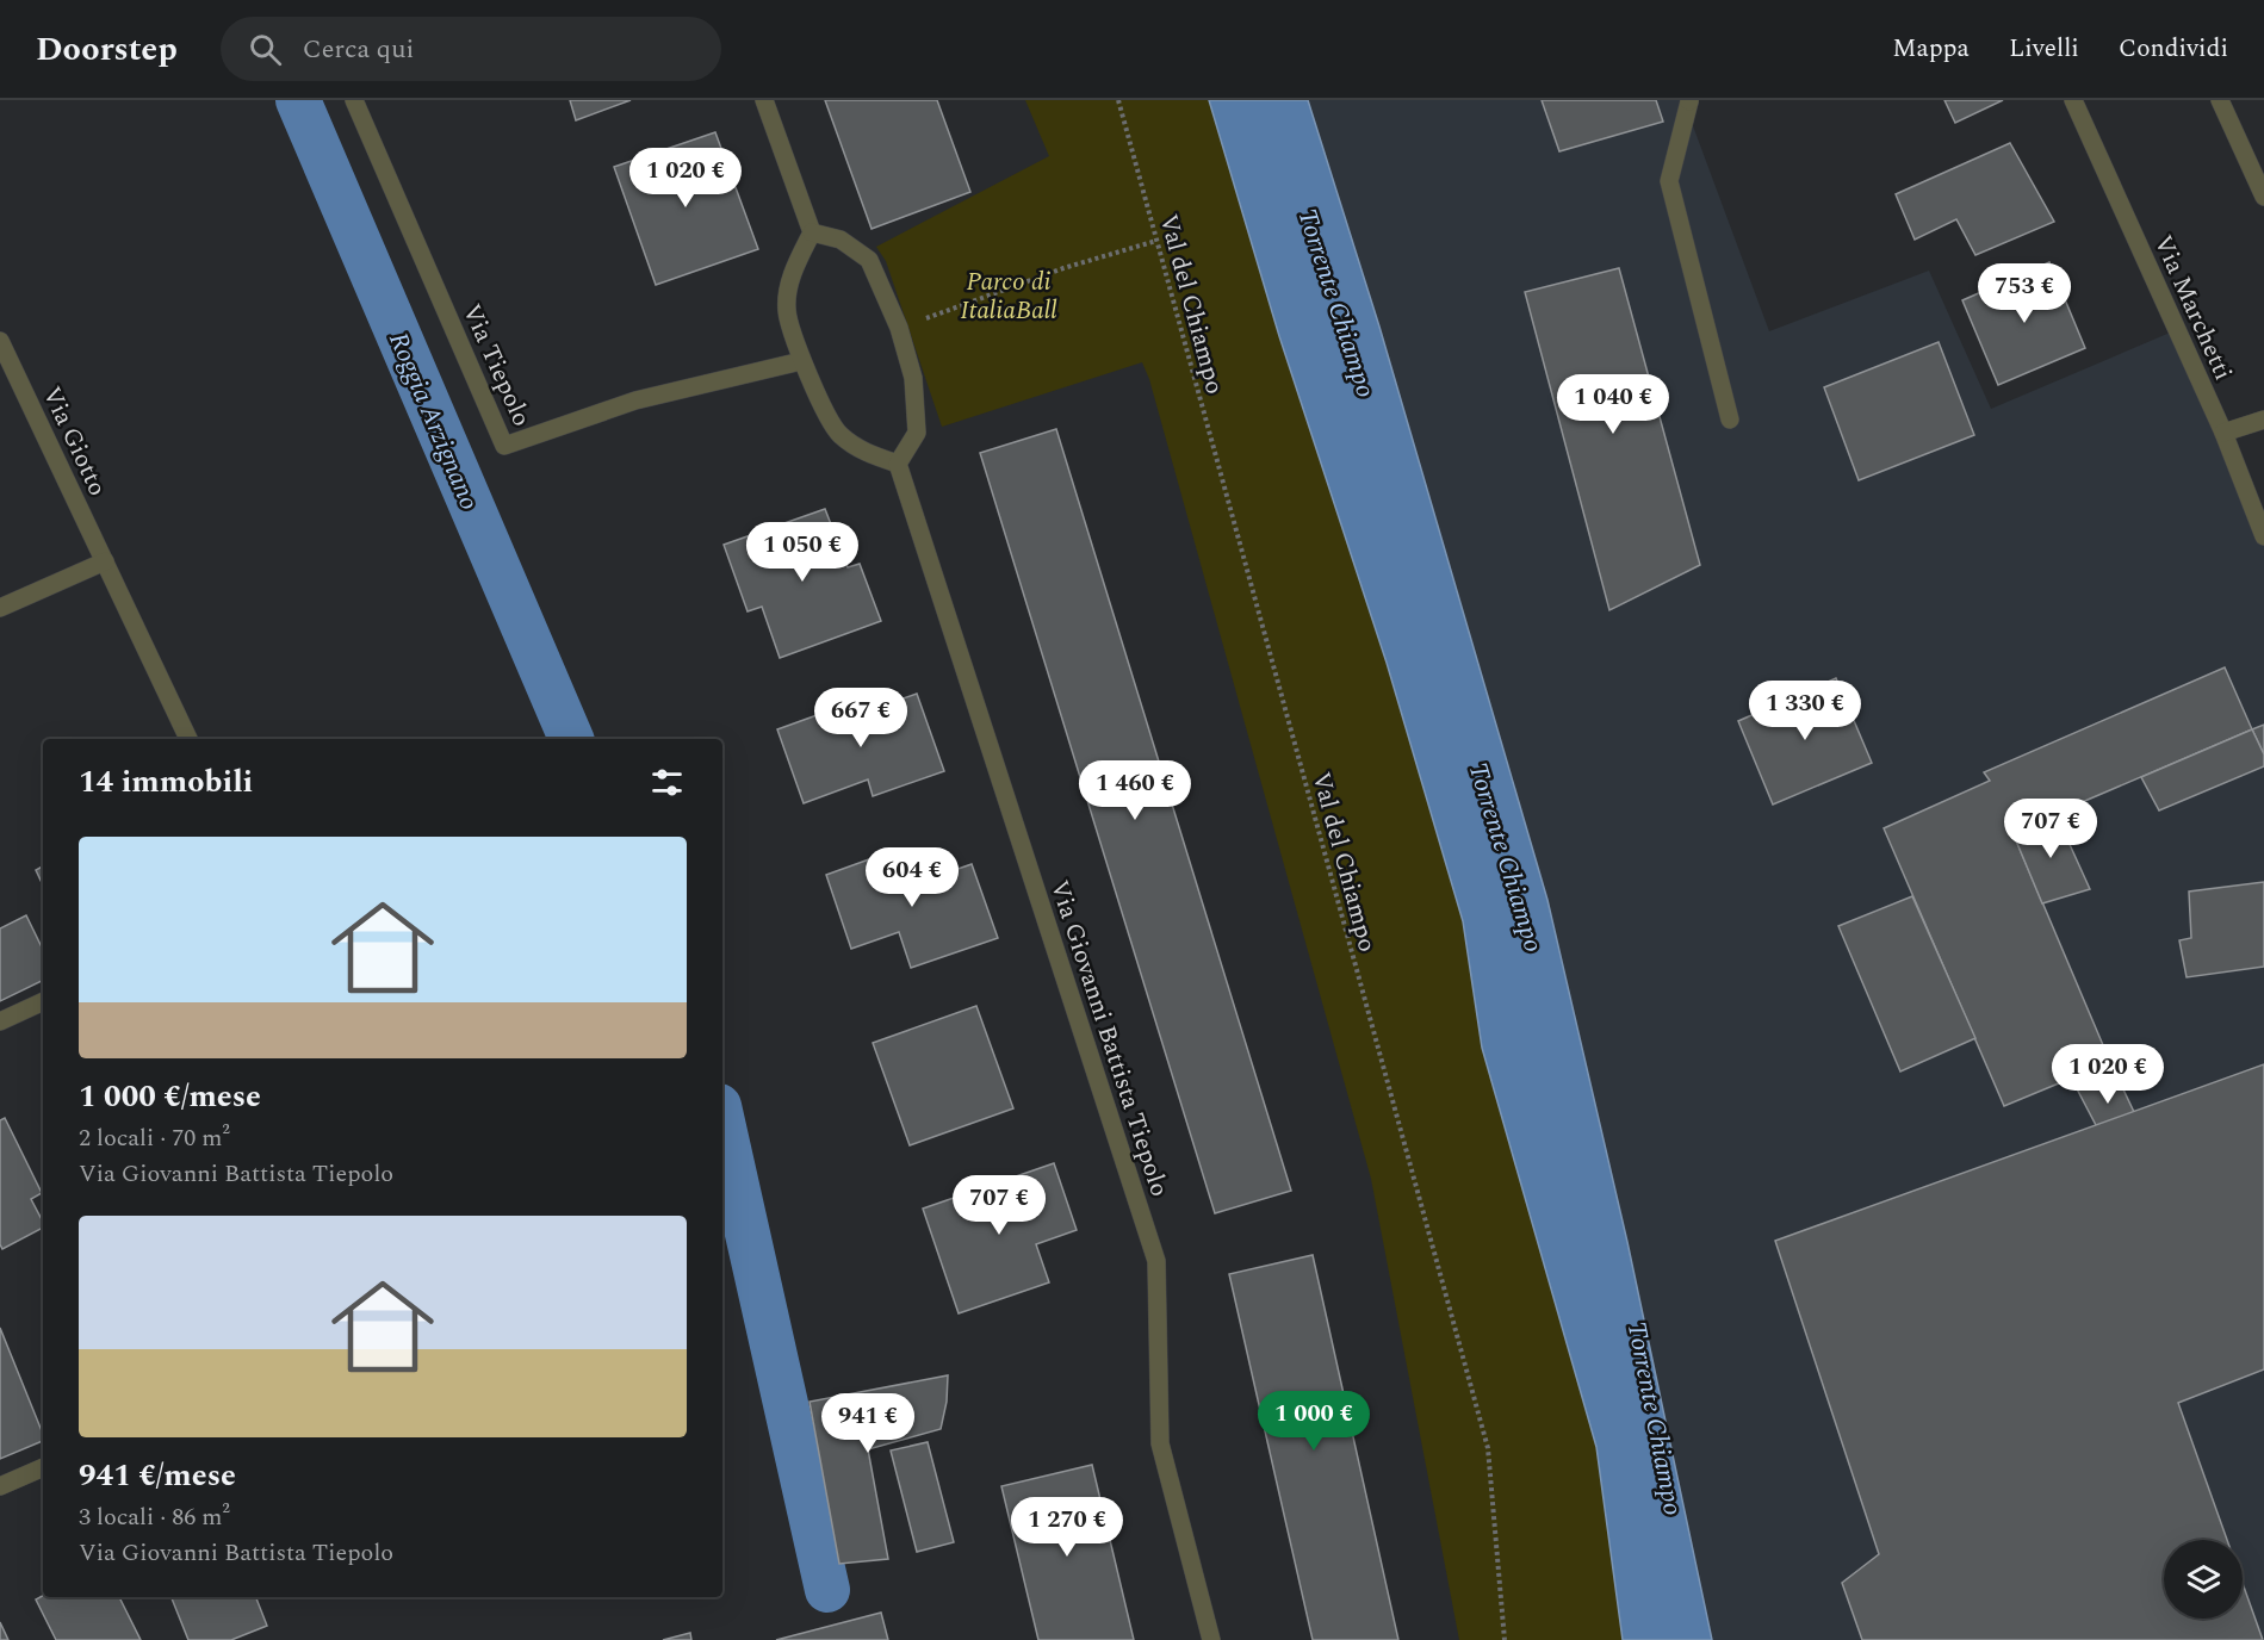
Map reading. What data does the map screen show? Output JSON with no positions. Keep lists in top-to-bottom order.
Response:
{
  "streets": {
    "street": [
      "Via Marchetti",
      "Via Tiepolo",
      "Via Giotto",
      "Via Giovanni Battista Tiepolo"
    ],
    "path": ["Val del Chiampo"]
  },
  "water": ["Torrente Chiampo", "Roggia Arzignano"],
  "parks": ["Parco di ItaliaBall"],
  "page": {
    "header": "Doorstep",
    "search": "Cerca qui",
    "nav": ["Mappa", "Livelli", "Condividi"],
    "price": [
      "1 020 €",
      "753 €",
      "1 040 €",
      "1 050 €",
      "1 330 €",
      "667 €",
      "1 460 €",
      "707 €",
      "604 €",
      "1 020 €",
      "707 €",
      "1 000 €",
      "941 €",
      "1 270 €"
    ],
    "heading": "14 immobili",
    "list": [
      {
        "name": "1 000 €/mese",
        "note": "2 locali · 70 m² · Via Giovanni Battista Tiepolo"
      },
      {
        "name": "941 €/mese",
        "note": "3 locali · 86 m² · Via Giovanni Battista Tiepolo"
      }
    ]
  }
}
